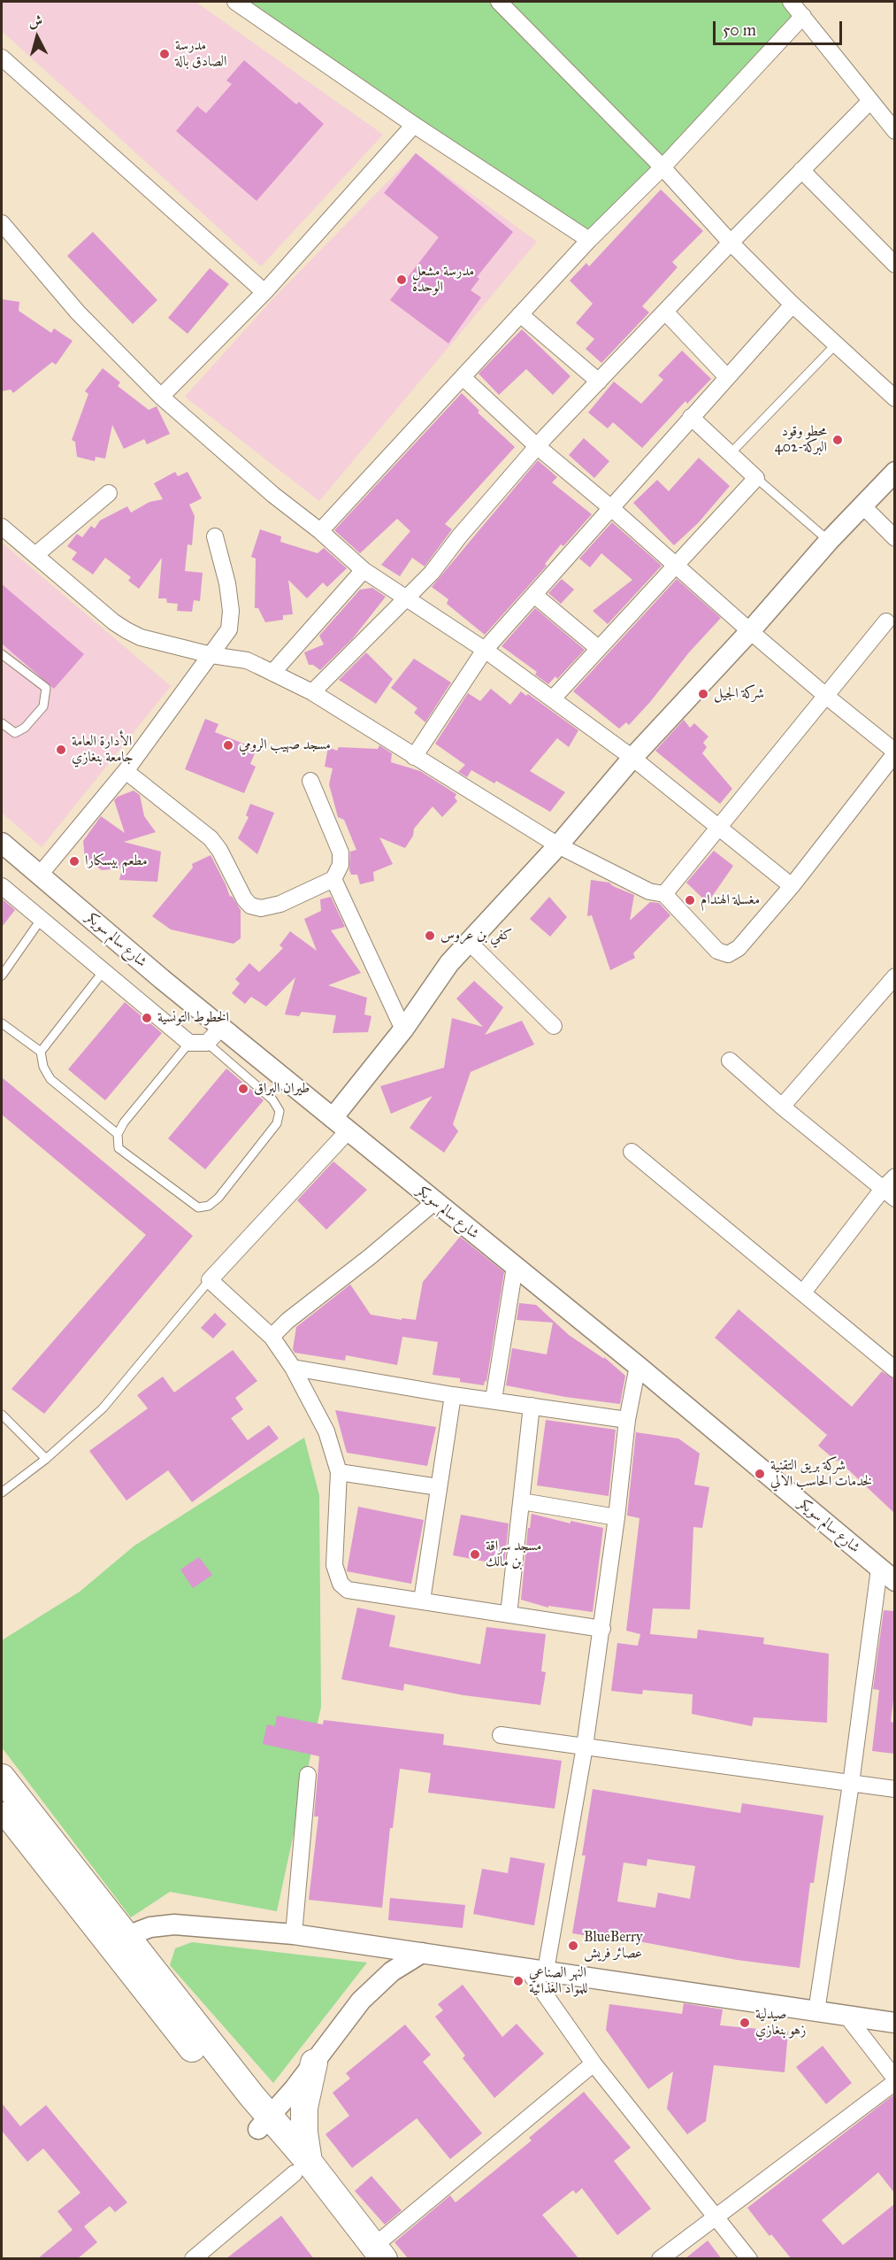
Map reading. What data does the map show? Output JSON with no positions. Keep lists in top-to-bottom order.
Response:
{
  "streets": {
    "street": ["شارع سالم سويكر"]
  },
  "places": [
    "مدرسة الصادق بالة",
    "مدرسة مشعل الوحدة",
    "محطو وقود 402-البركة",
    "شركة الجيل",
    "مسجد صهيب الرومي",
    "الأدارة العامة جامعة بنغازي",
    "مطعم بيسكارا",
    "مغسلة الهندام",
    "كفي بن عروس",
    "الخطوط التونسية",
    "طيران البراق",
    "شركة بريق التقنية لخدمات الحاسب الالي",
    "مسجد سراقة بن مالك",
    "BlueBerry عصائر فريش",
    "النهر الصناعي للمواد الغذائية",
    "صيدلية زهو بنغازي"
  ],
  "scale_bar": "50 m",
  "north": "top"
}
